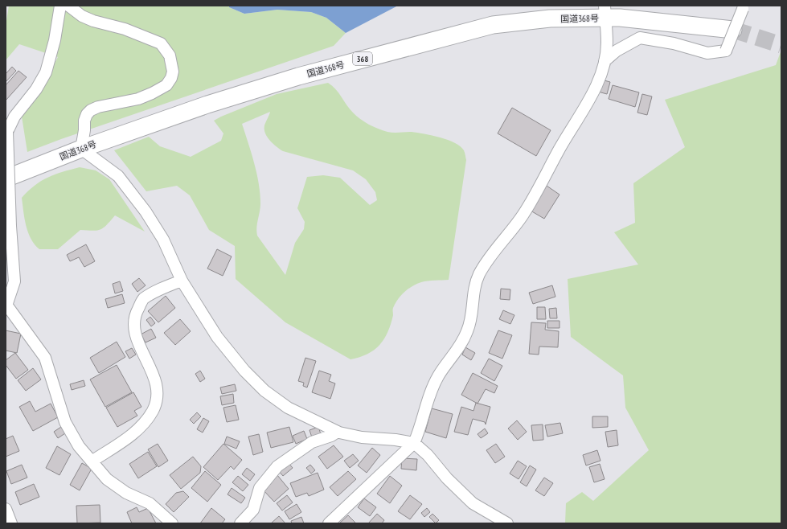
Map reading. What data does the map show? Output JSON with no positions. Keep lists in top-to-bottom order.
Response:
{
  "streets": {
    "highway": ["国道368号", "368"]
  }
}
